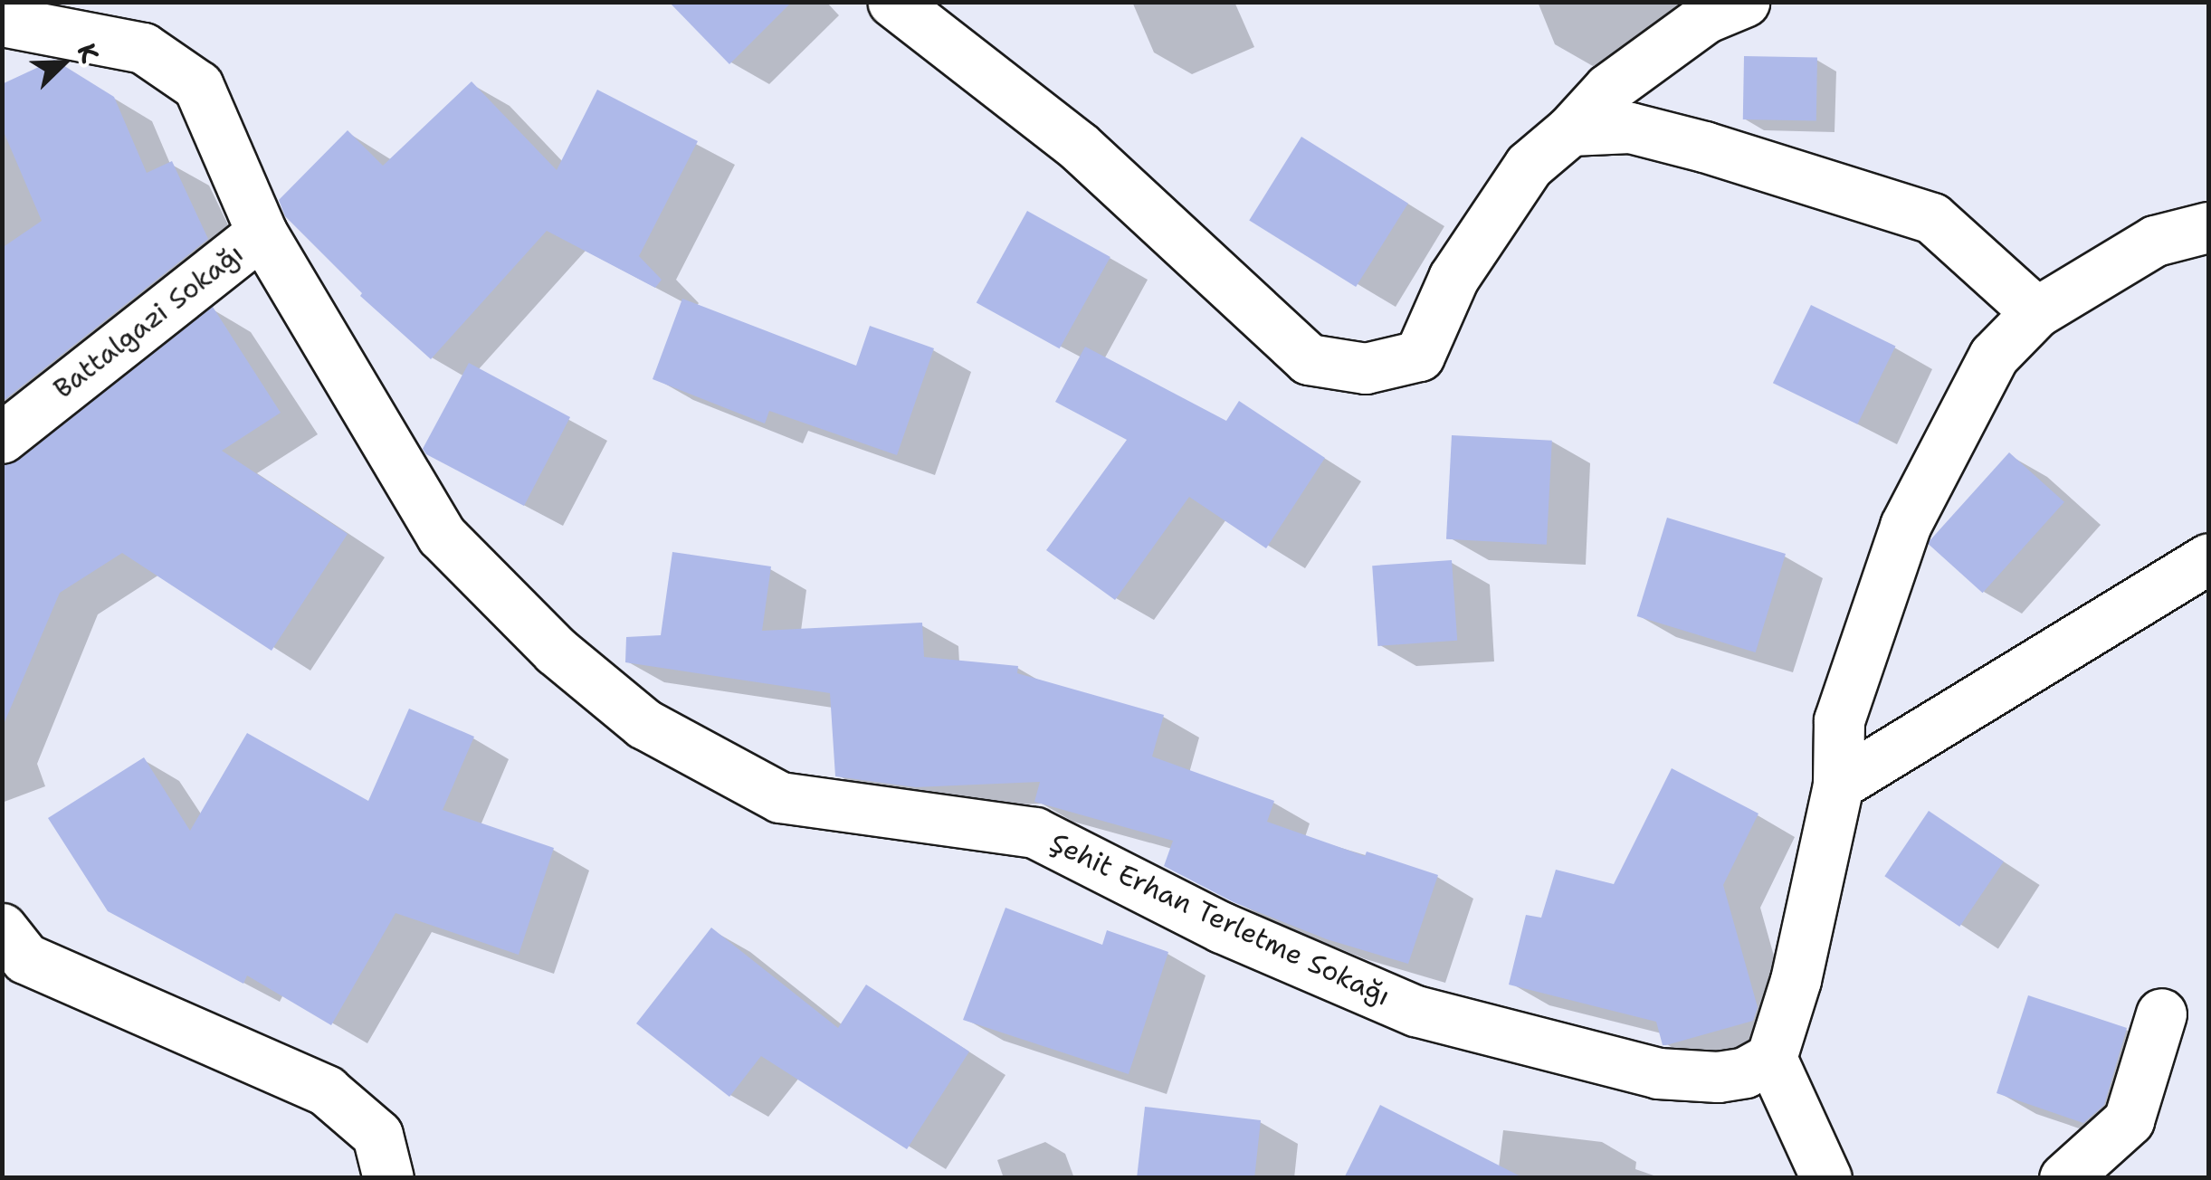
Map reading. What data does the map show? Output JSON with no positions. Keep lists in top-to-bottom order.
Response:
{
  "streets": {
    "street": ["Battalgazi Sokağı", "Şehit Erhan Terletme Sokağı"]
  },
  "crossings": [
    ["Battalgazi Sokağı", "Şehit Erhan Terletme Sokağı"]
  ],
  "north": "top right"
}
